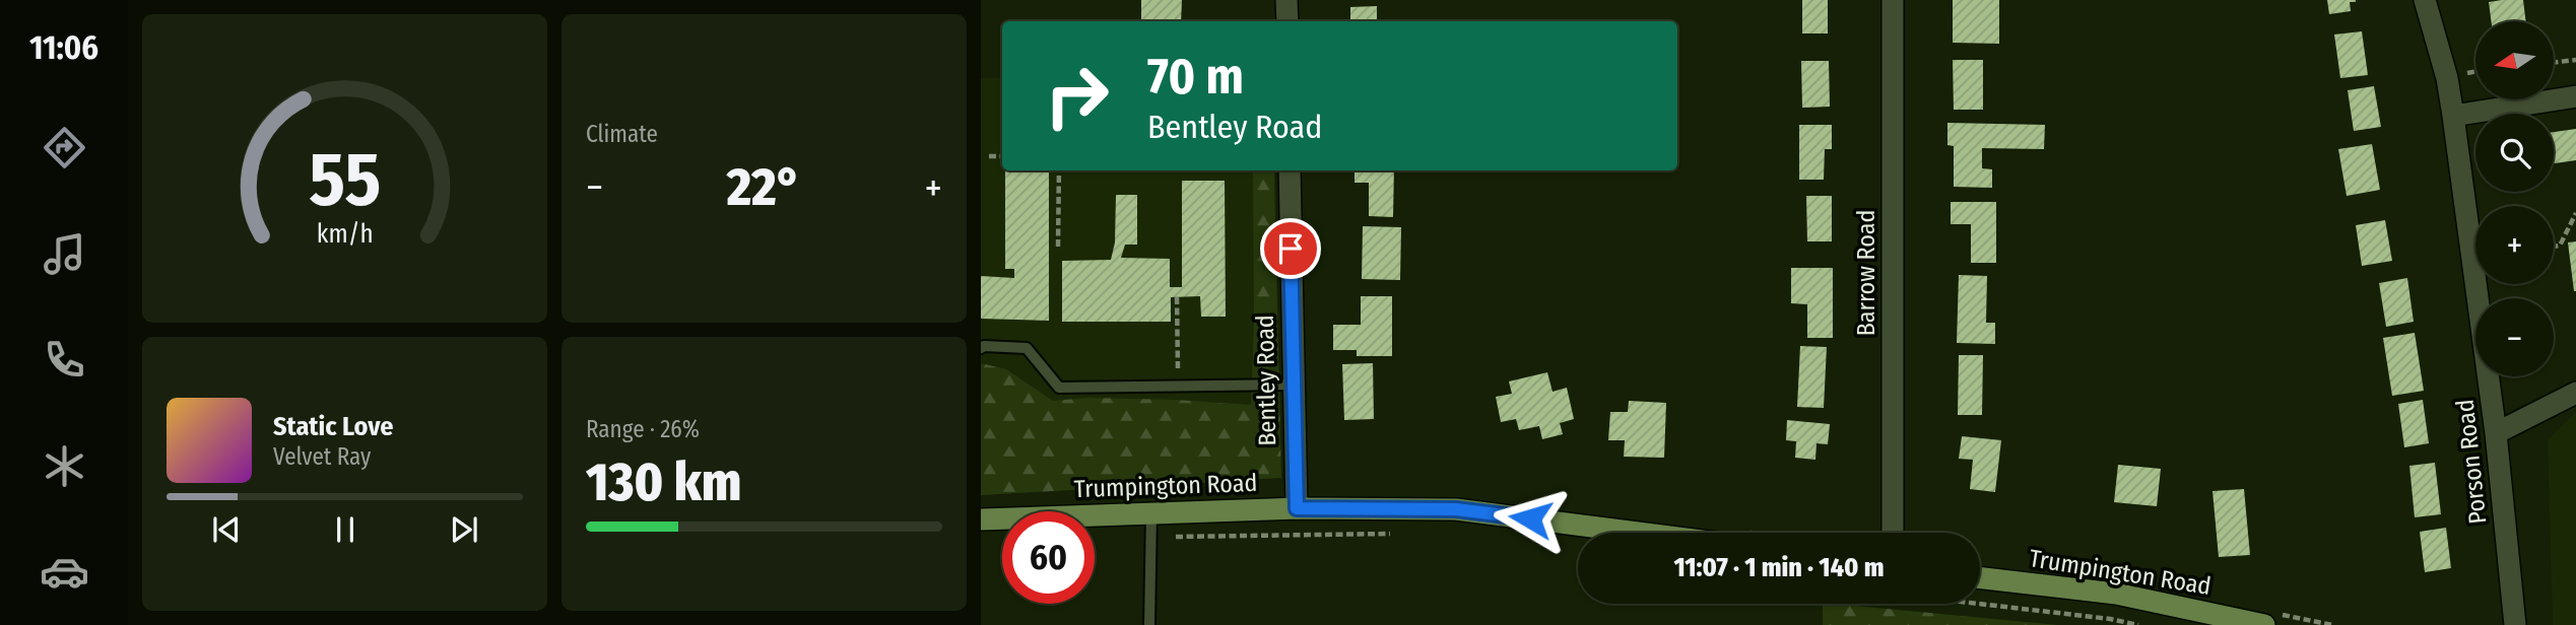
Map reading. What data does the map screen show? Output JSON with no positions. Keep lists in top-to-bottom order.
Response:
{
  "streets": {
    "main road": ["Trumpington Road"],
    "street": ["Barrow Road", "Bentley Road", "Porson Road"]
  },
  "crossings": [
    ["Bentley Road", "Trumpington Road"]
  ],
  "north": "left",
  "page": {
    "tabs": "11:06",
    "tile": [
      "Climate",
      ["Range · 26%", "130 km"]
    ],
    "map_buttons": ["+", "−"],
    "turn": ["70 m", "Bentley Road"],
    "heat": ["−", "22°", "+"],
    "song": ["Static Love", "Velvet Ray"],
    "limit": "60",
    "trip": "11:07 · 1 min · 140 m",
    "gauge": ["55", "km/h"]
  }
}
